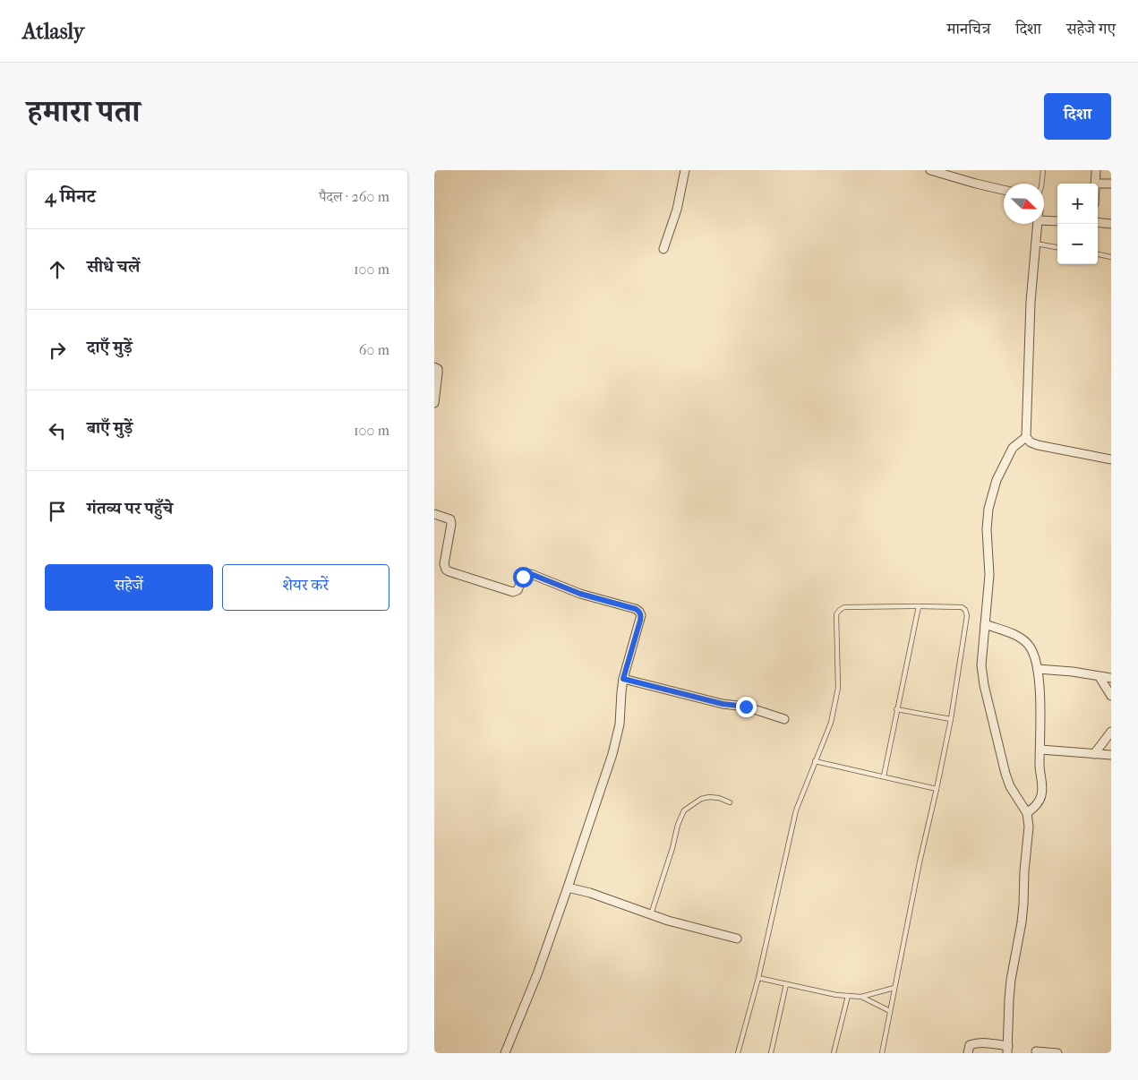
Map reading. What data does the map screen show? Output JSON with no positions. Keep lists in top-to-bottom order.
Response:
{
  "north": "bottom right",
  "page": {
    "header": "Atlasly",
    "nav": ["मानचित्र", "दिशा", "सहेजे गए"],
    "title": "हमारा पता",
    "buttons": [
      "दिशा",
      ["सहेजें", "शेयर करें"]
    ],
    "heading": ["4 मिनट", "पैदल · 260 m"],
    "map_buttons": ["+", "−"],
    "list": [
      ["सीधे चलें", "100 m"],
      ["दाएँ मुड़ें", "60 m"],
      ["बाएँ मुड़ें", "100 m"],
      "गंतव्य पर पहुँचे"
    ]
  }
}
